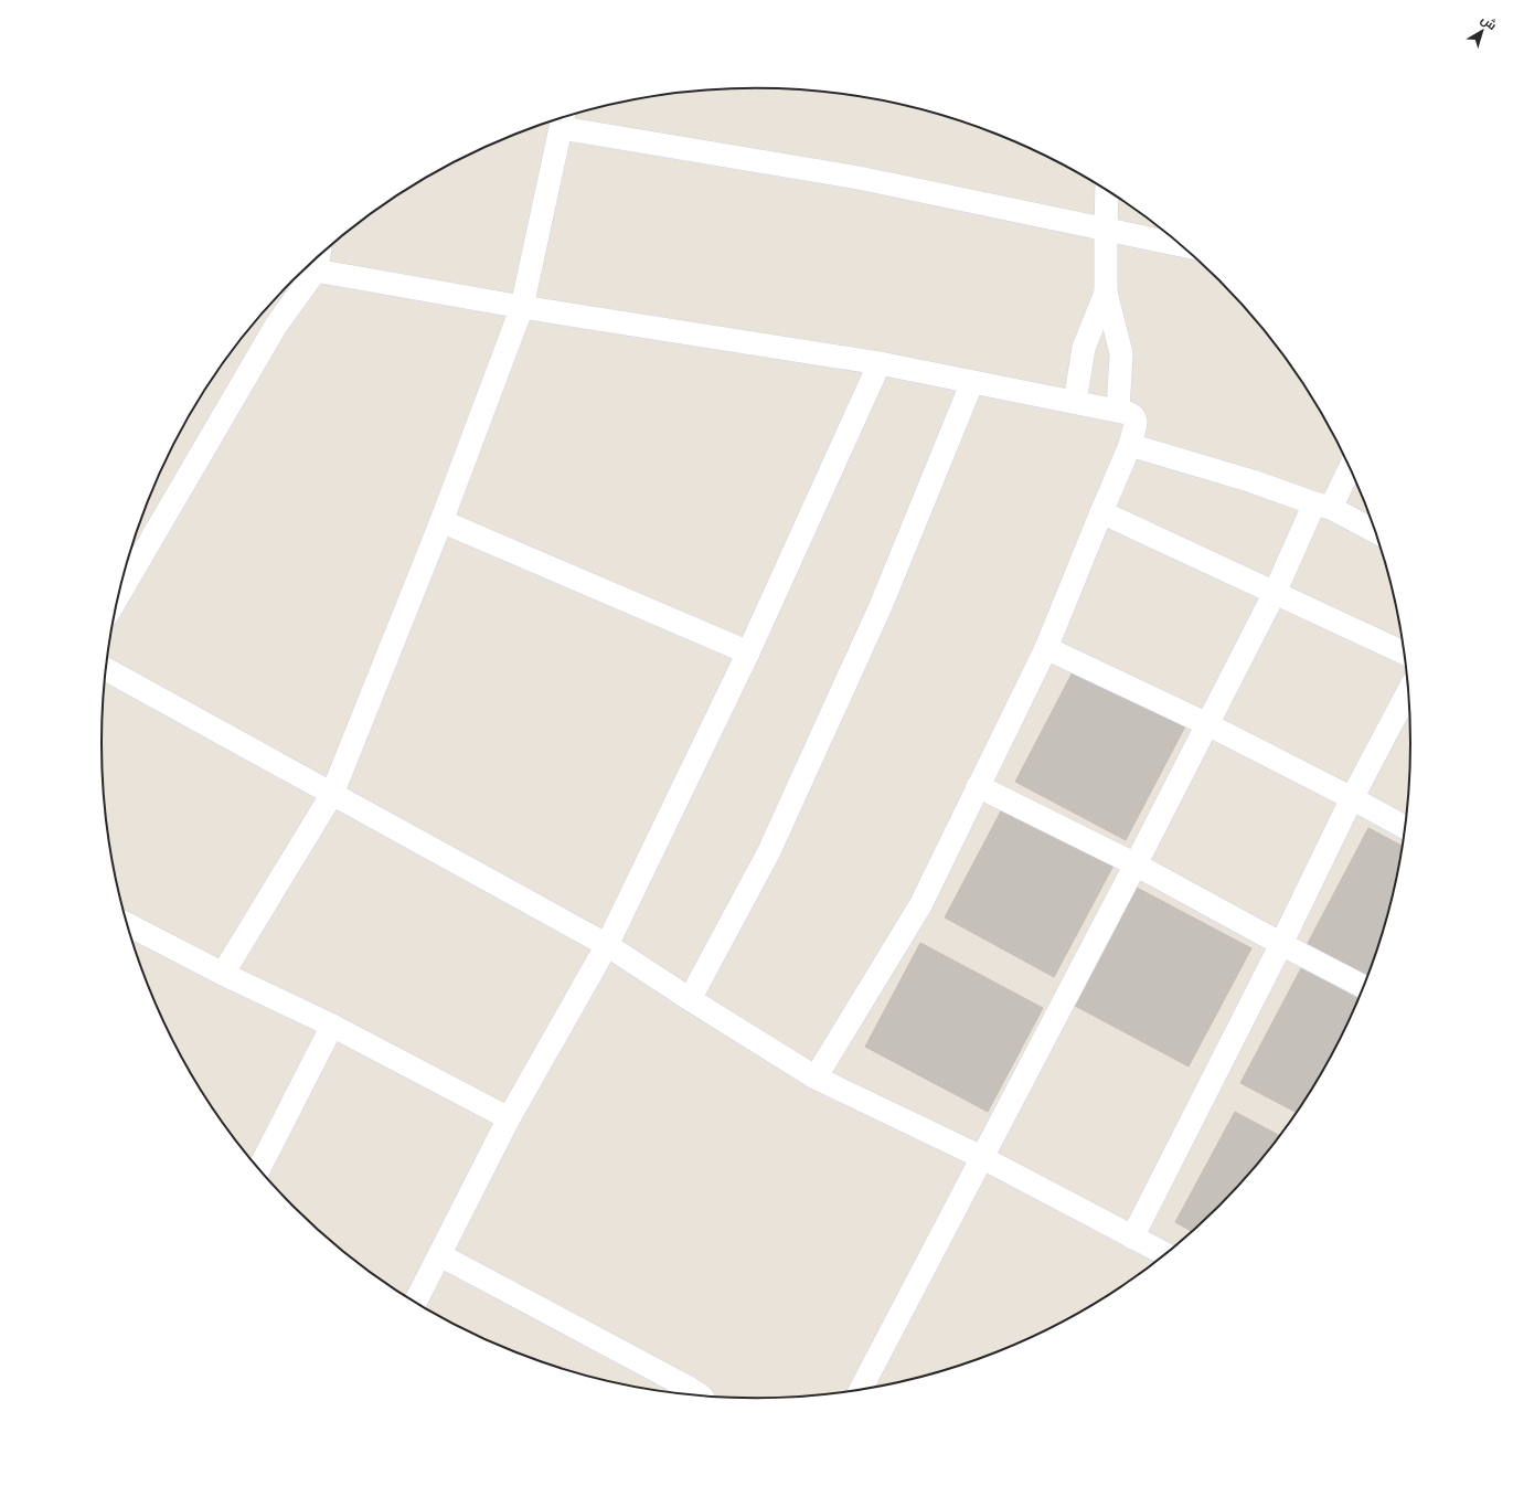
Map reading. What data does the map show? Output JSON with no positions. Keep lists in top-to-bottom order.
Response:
{
  "north": "top right"
}
